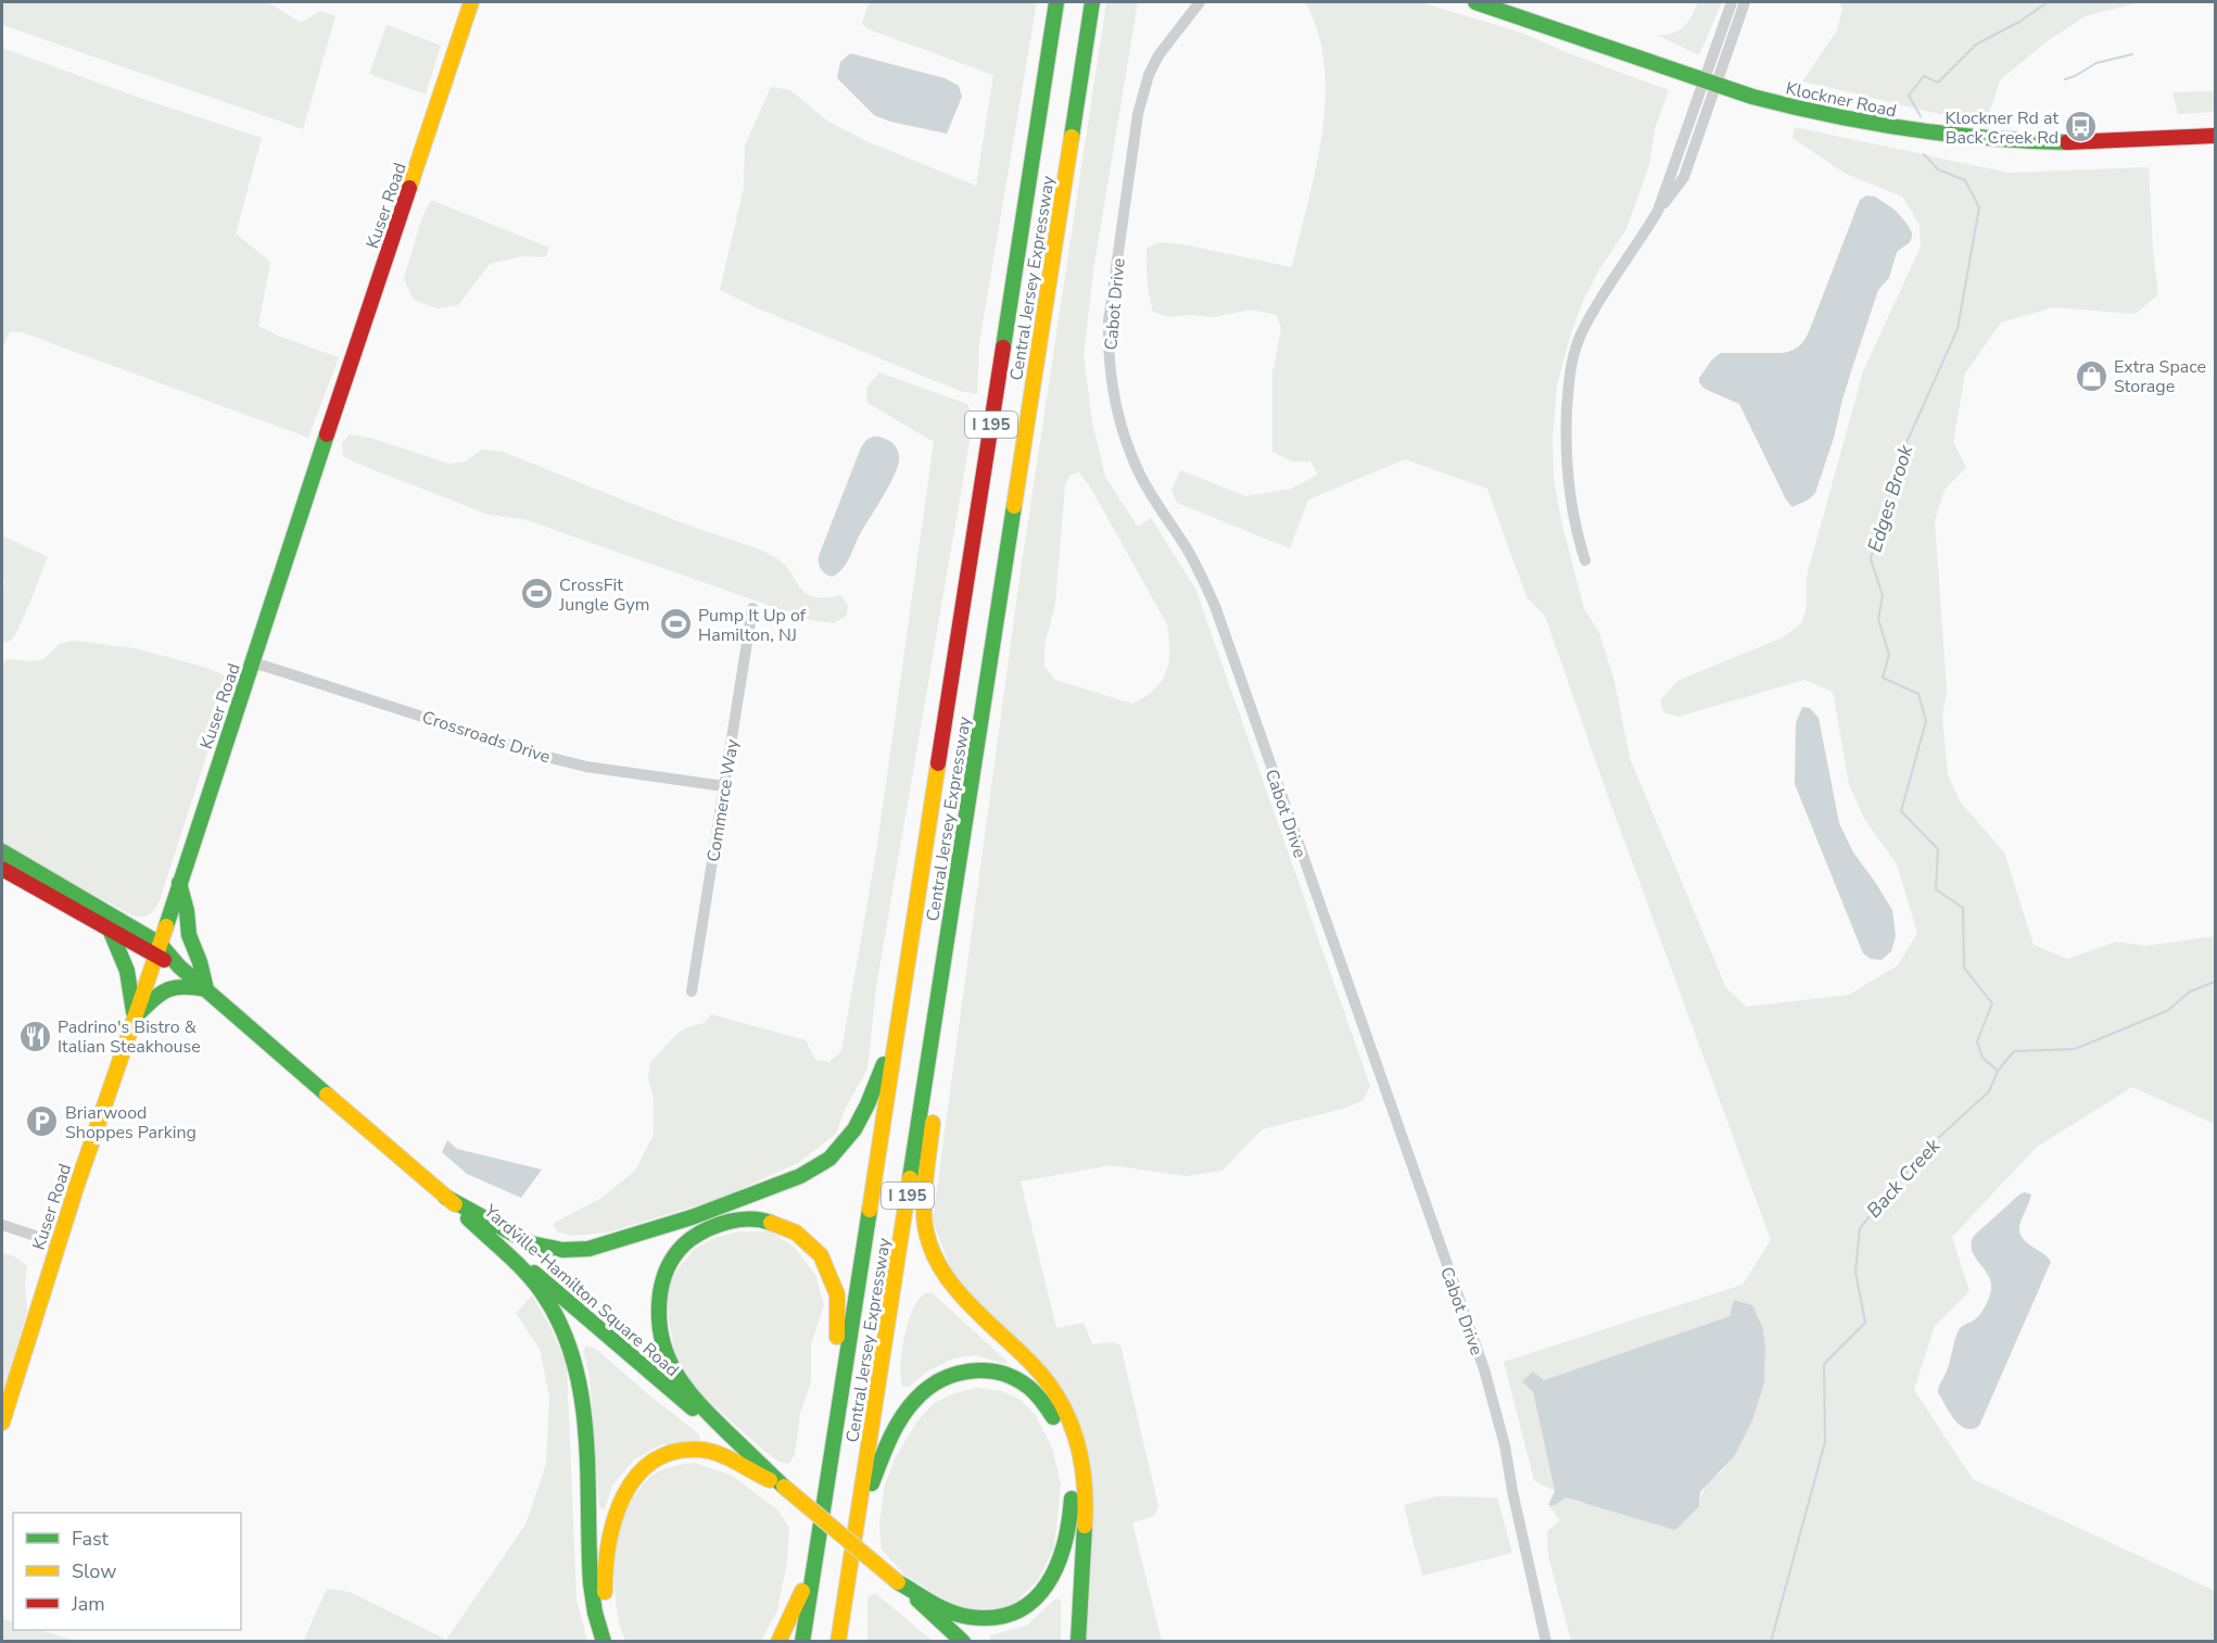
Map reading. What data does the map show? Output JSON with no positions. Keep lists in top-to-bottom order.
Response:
{
  "streets": {
    "main road": [
      "Klockner Road",
      "Kuser Road",
      "Central Jersey Expressway",
      "I 195",
      "Yardville-Hamilton Square Road"
    ],
    "street": ["Cabot Drive", "Crossroads Drive", "Commerce Way"]
  },
  "crossings": [
    ["Kuser Road", "Crossroads Drive"],
    ["Kuser Road", "Yardville-Hamilton Square Road"],
    ["Crossroads Drive", "Commerce Way"]
  ],
  "water": ["Edges Brook", "Back Creek"],
  "places": {
    "bus stop": ["Klockner Rd at Back Creek Rd"],
    "shop": ["Extra Space Storage"],
    "sports": ["CrossFit Jungle Gym", "Pump It Up of Hamilton, NJ"],
    "restaurant": ["Padrino's Bistro & Italian Steakhouse"],
    "parking": ["Briarwood Shoppes Parking"]
  },
  "legend": ["Fast", "Slow", "Jam"]
}
